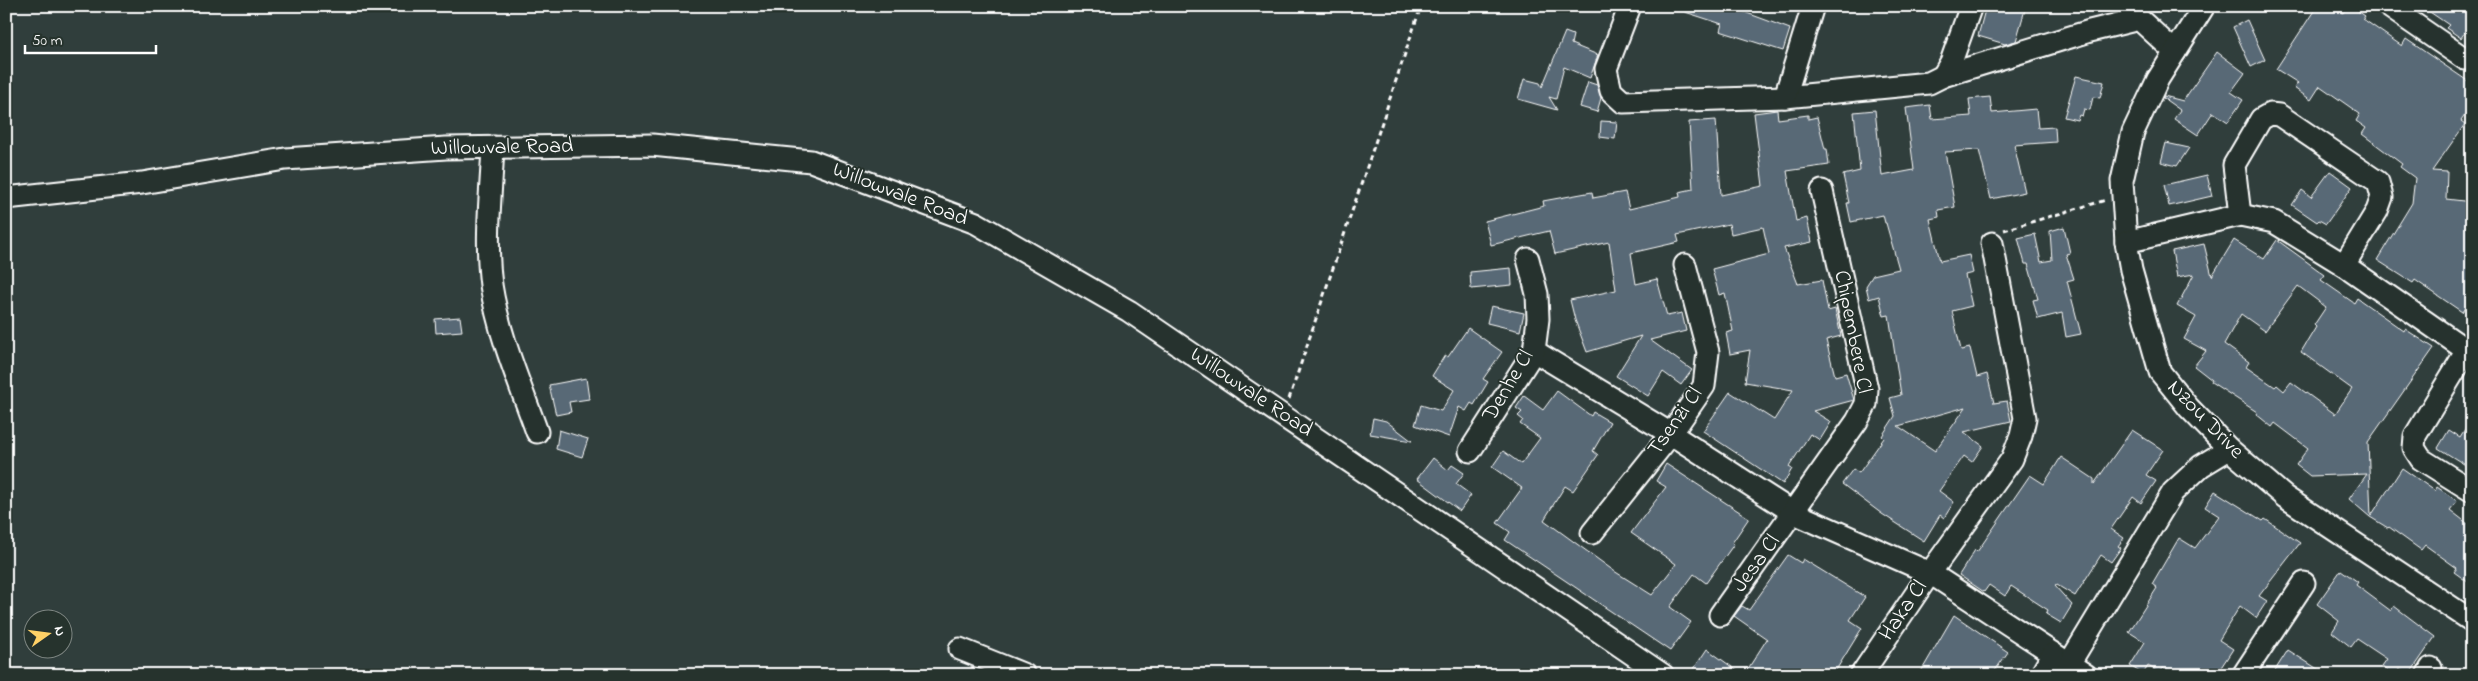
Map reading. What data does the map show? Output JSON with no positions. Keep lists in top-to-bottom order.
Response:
{
  "streets": {
    "street": [
      "Willowvale Road",
      "Chipembere Cl",
      "Denhe Cl",
      "Nzou Drive",
      "Tsenzi Cl",
      "Jesa Cl",
      "Haka Cl"
    ]
  },
  "crossings": [
    ["Chipembere Cl", "Jesa Cl"]
  ],
  "scale_bar": "50 m",
  "north": "right"
}
